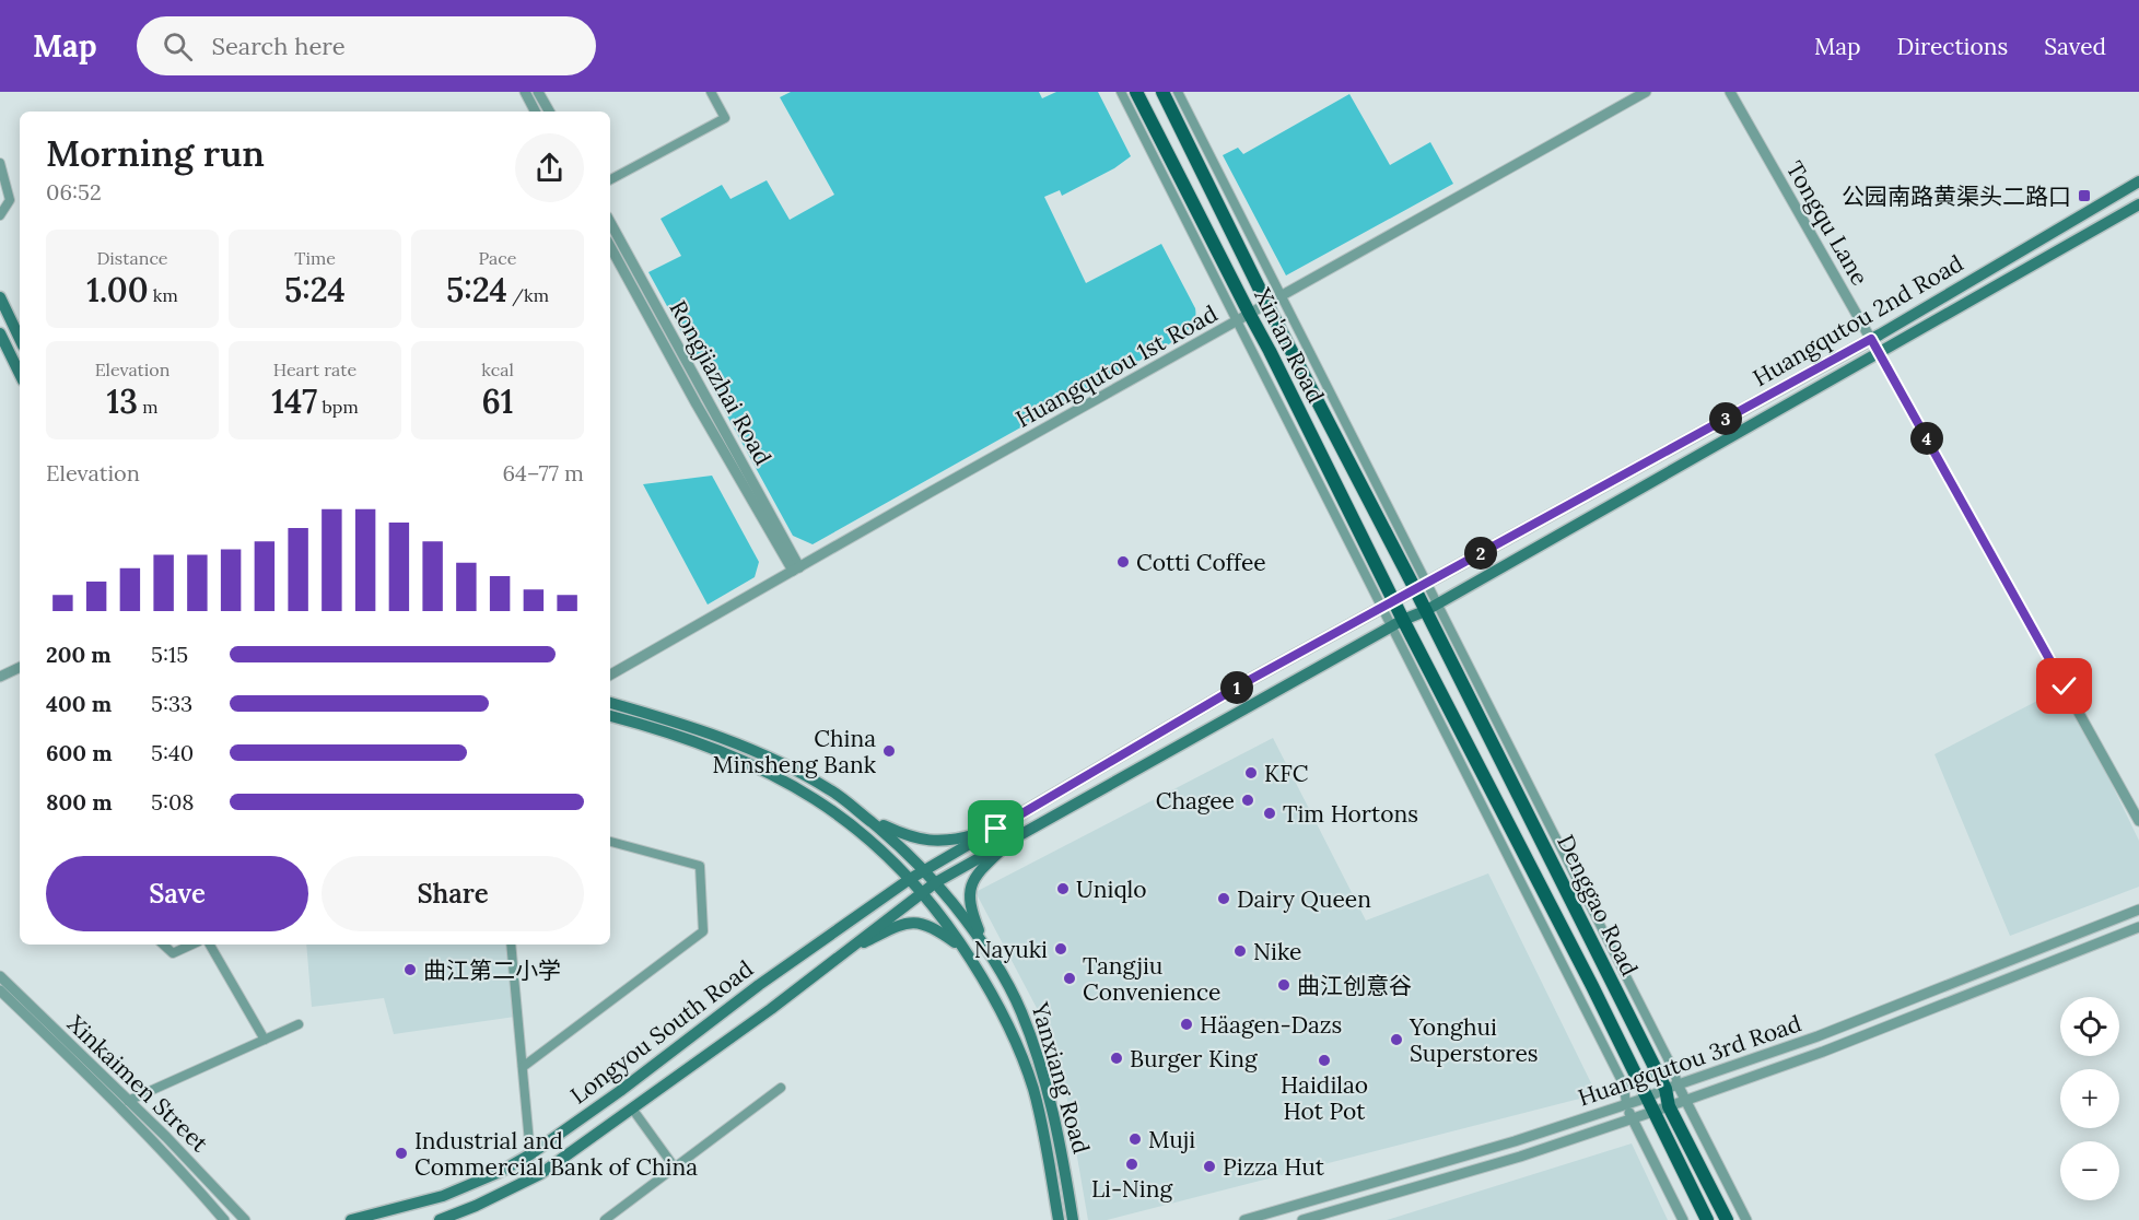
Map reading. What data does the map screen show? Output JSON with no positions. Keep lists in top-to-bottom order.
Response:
{
  "streets": {
    "main road": [
      "Huangqutou 2nd Road",
      "Xin'an Road",
      "Denggao Road",
      "Longyou South Road",
      "Yanxiang Road"
    ],
    "street": [
      "Tongqu Lane",
      "Huangqutou 1st Road",
      "Rongjiazhai Road",
      "Huangqutou 3rd Road",
      "Xinkaimen Street"
    ]
  },
  "crossings": [
    ["Tongqu Lane", "Huangqutou 2nd Road"],
    ["Huangqutou 2nd Road", "Xin'an Road"],
    ["Huangqutou 2nd Road", "Denggao Road"],
    ["Huangqutou 2nd Road", "Longyou South Road"],
    ["Huangqutou 2nd Road", "Yanxiang Road"],
    ["Xin'an Road", "Huangqutou 1st Road"],
    ["Xin'an Road", "Denggao Road"],
    ["Huangqutou 1st Road", "Rongjiazhai Road"],
    ["Denggao Road", "Huangqutou 3rd Road"],
    ["Longyou South Road", "Yanxiang Road"]
  ],
  "places": {
    "transit": ["公园南路黄渠头二路口"],
    "other": [
      "Cotti Coffee",
      "China Minsheng Bank",
      "KFC",
      "Chagee",
      "Tim Hortons",
      "Uniqlo",
      "Dairy Queen",
      "Nayuki",
      "Nike",
      "曲江第二小学",
      "Tangjiu Convenience",
      "曲江创意谷",
      "Häagen-Dazs",
      "Yonghui Superstores",
      "Burger King",
      "Haidilao Hot Pot",
      "Muji",
      "Industrial and Commercial Bank of China",
      "Li-Ning",
      "Pizza Hut"
    ]
  },
  "page": {
    "header": "Map",
    "search": "Search here",
    "nav": ["Map", "Directions", "Saved"],
    "heading": ["Morning run", "06:52"],
    "stats": [
      ["Distance", "1.00 km"],
      ["Time", "5:24"],
      ["Pace", "5:24 /km"],
      ["Elevation", "13 m"],
      ["Heart rate", "147 bpm"],
      ["kcal", "61"]
    ],
    "pins": [
      "3",
      "4",
      "2",
      "1"
    ],
    "chart": ["Elevation", "64–77 m"],
    "list": [
      {
        "name": "200 m",
        "note": "5:15"
      },
      {
        "name": "400 m",
        "note": "5:33"
      },
      {
        "name": "600 m",
        "note": "5:40"
      },
      {
        "name": "800 m",
        "note": "5:08"
      }
    ],
    "buttons": ["Save", "Share"],
    "map_buttons": ["+", "−"]
  }
}
